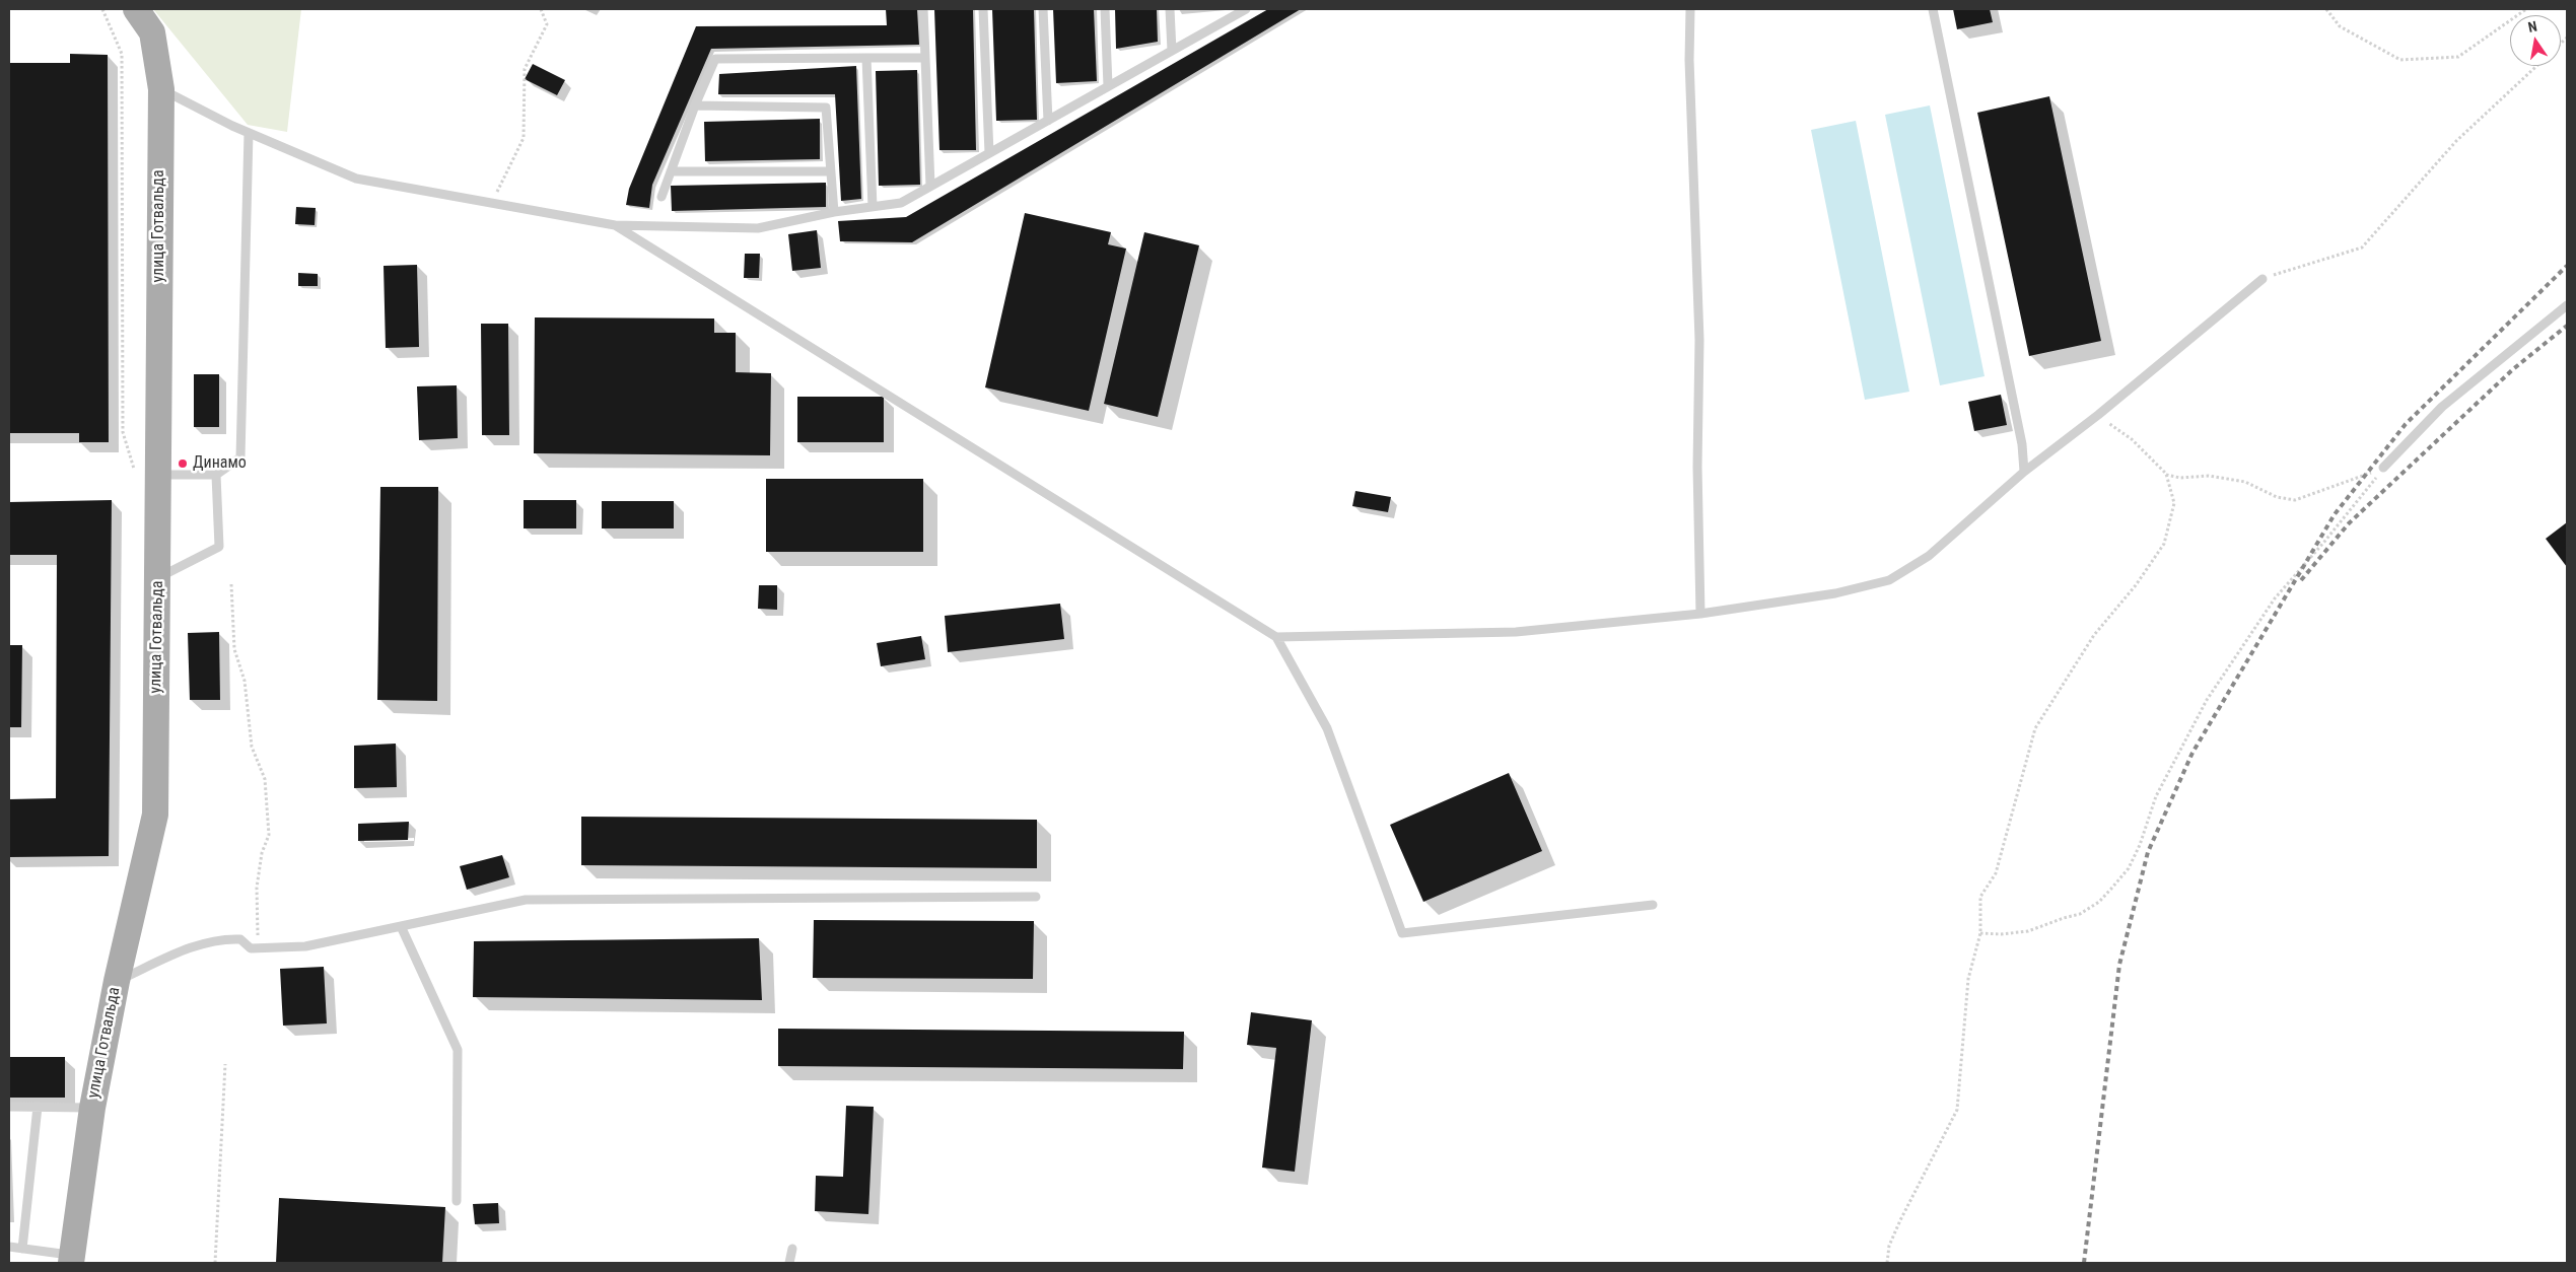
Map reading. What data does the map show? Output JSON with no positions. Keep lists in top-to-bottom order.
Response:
{
  "streets": {
    "main road": ["улица Готвальда"]
  },
  "places": ["Динамо"],
  "north": "top"
}
